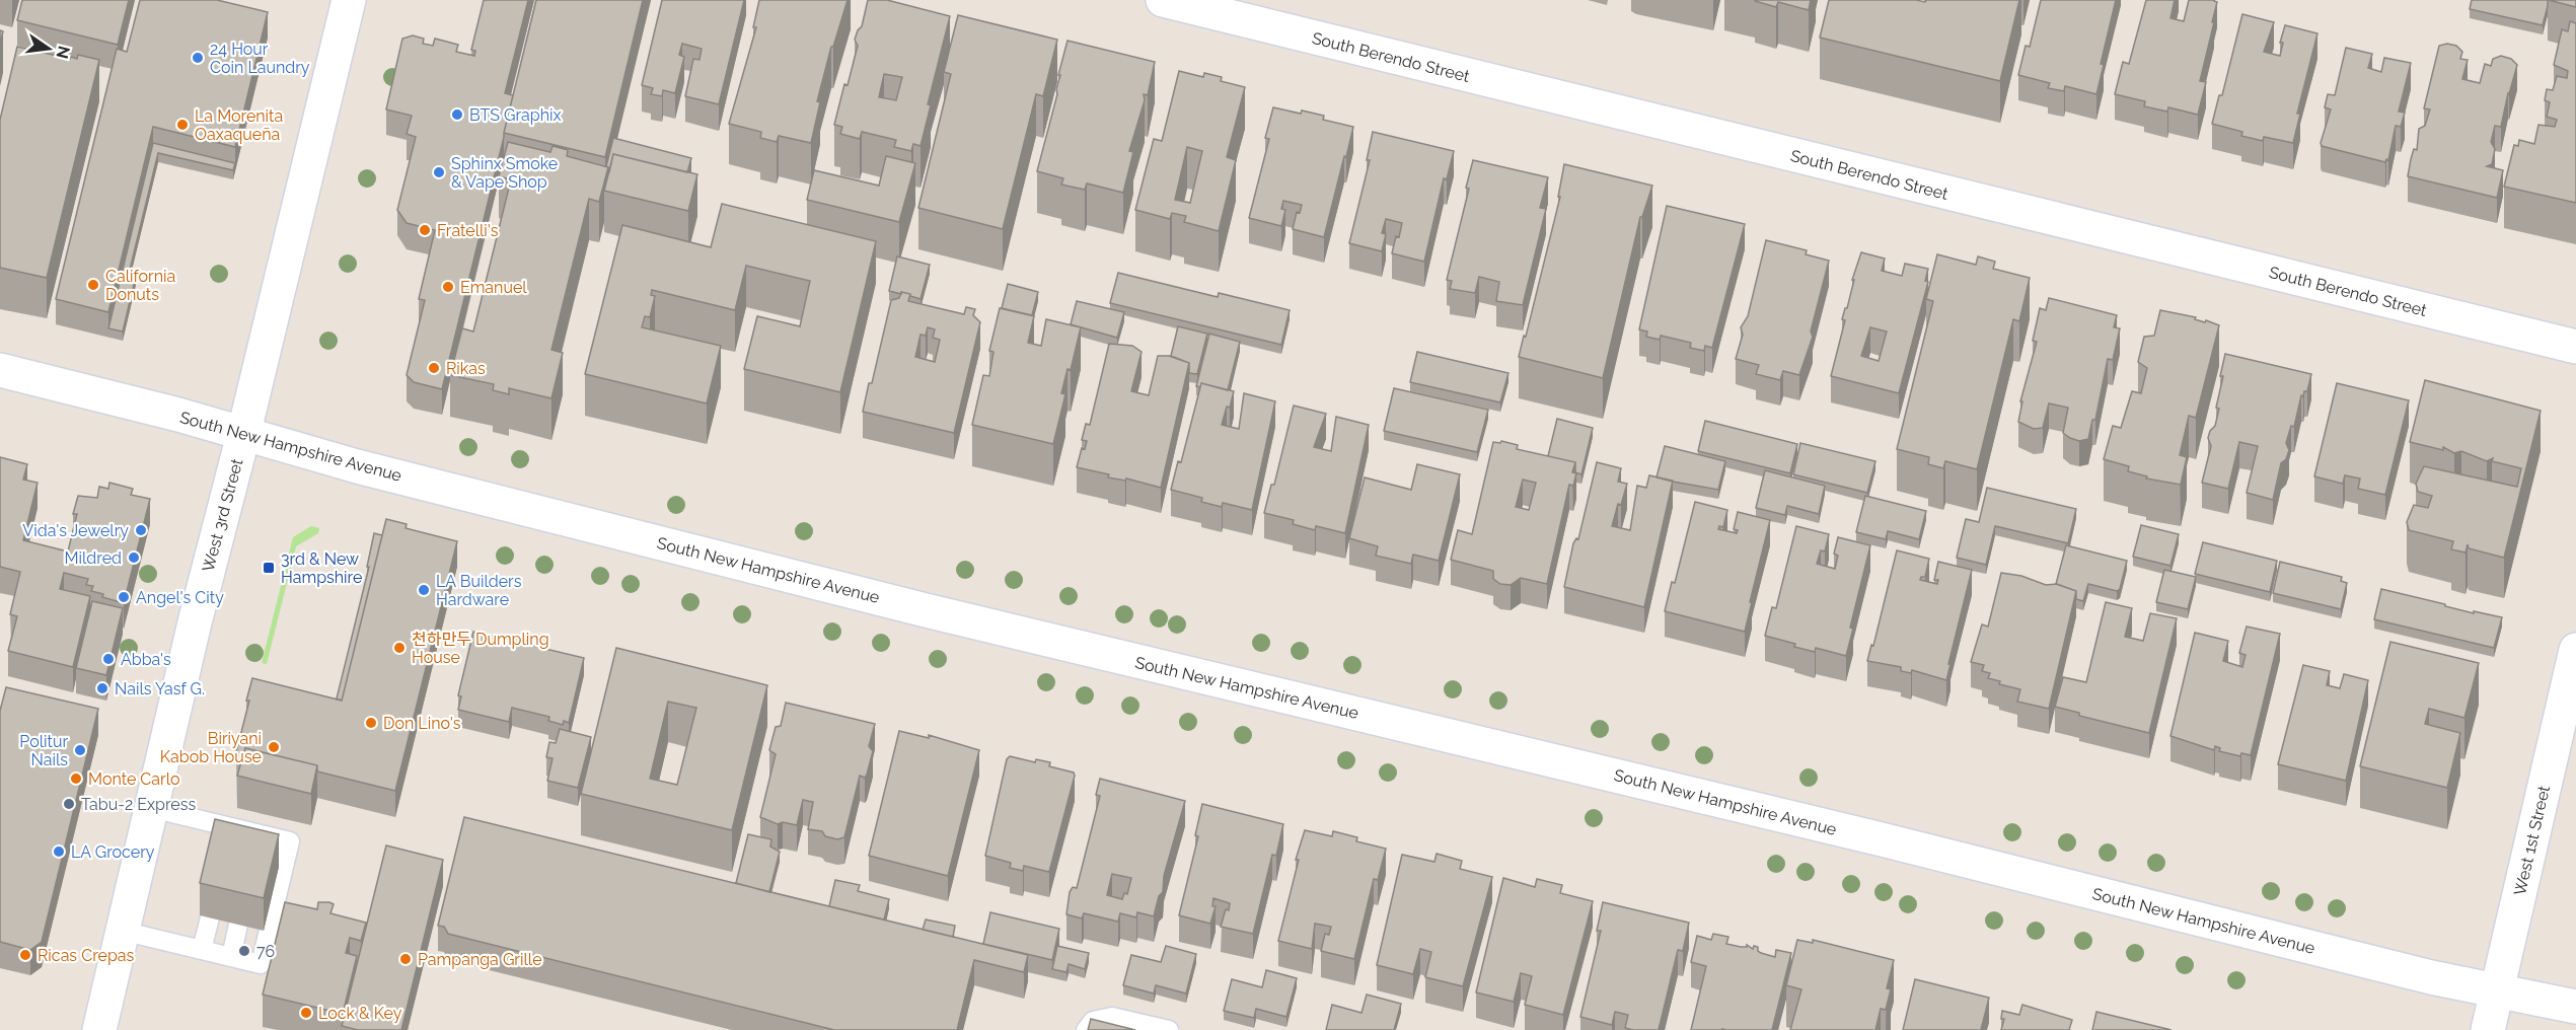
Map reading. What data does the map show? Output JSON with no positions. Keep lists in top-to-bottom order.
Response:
{
  "streets": {
    "street": [
      "South Berendo Street",
      "South New Hampshire Avenue",
      "West 3rd Street",
      "West 1st Street"
    ]
  },
  "crossings": [
    ["South New Hampshire Avenue", "West 3rd Street"],
    ["South New Hampshire Avenue", "West 1st Street"]
  ],
  "places": {
    "other": [
      "24 Hour Coin Laundry",
      "BTS Graphix",
      "La Morenita Oaxaqueña",
      "Sphinx Smoke & Vape Shop",
      "Fratelli's",
      "California Donuts",
      "Emanuel",
      "Rikas",
      "Vida's Jewelry",
      "Mildred",
      "LA Builders Hardware",
      "Angel's City",
      "천하만두 Dumpling House",
      "Abba's",
      "Nails Yasf G.",
      "Don Lino's",
      "Biriyani Kabob House",
      "Politur Nails",
      "Monte Carlo",
      "Tabu-2 Express",
      "LA Grocery",
      "76",
      "Ricas Crepas",
      "Pampanga Grille",
      "Lock & Key"
    ],
    "transit": ["3rd & New Hampshire"]
  },
  "north": "right"
}
